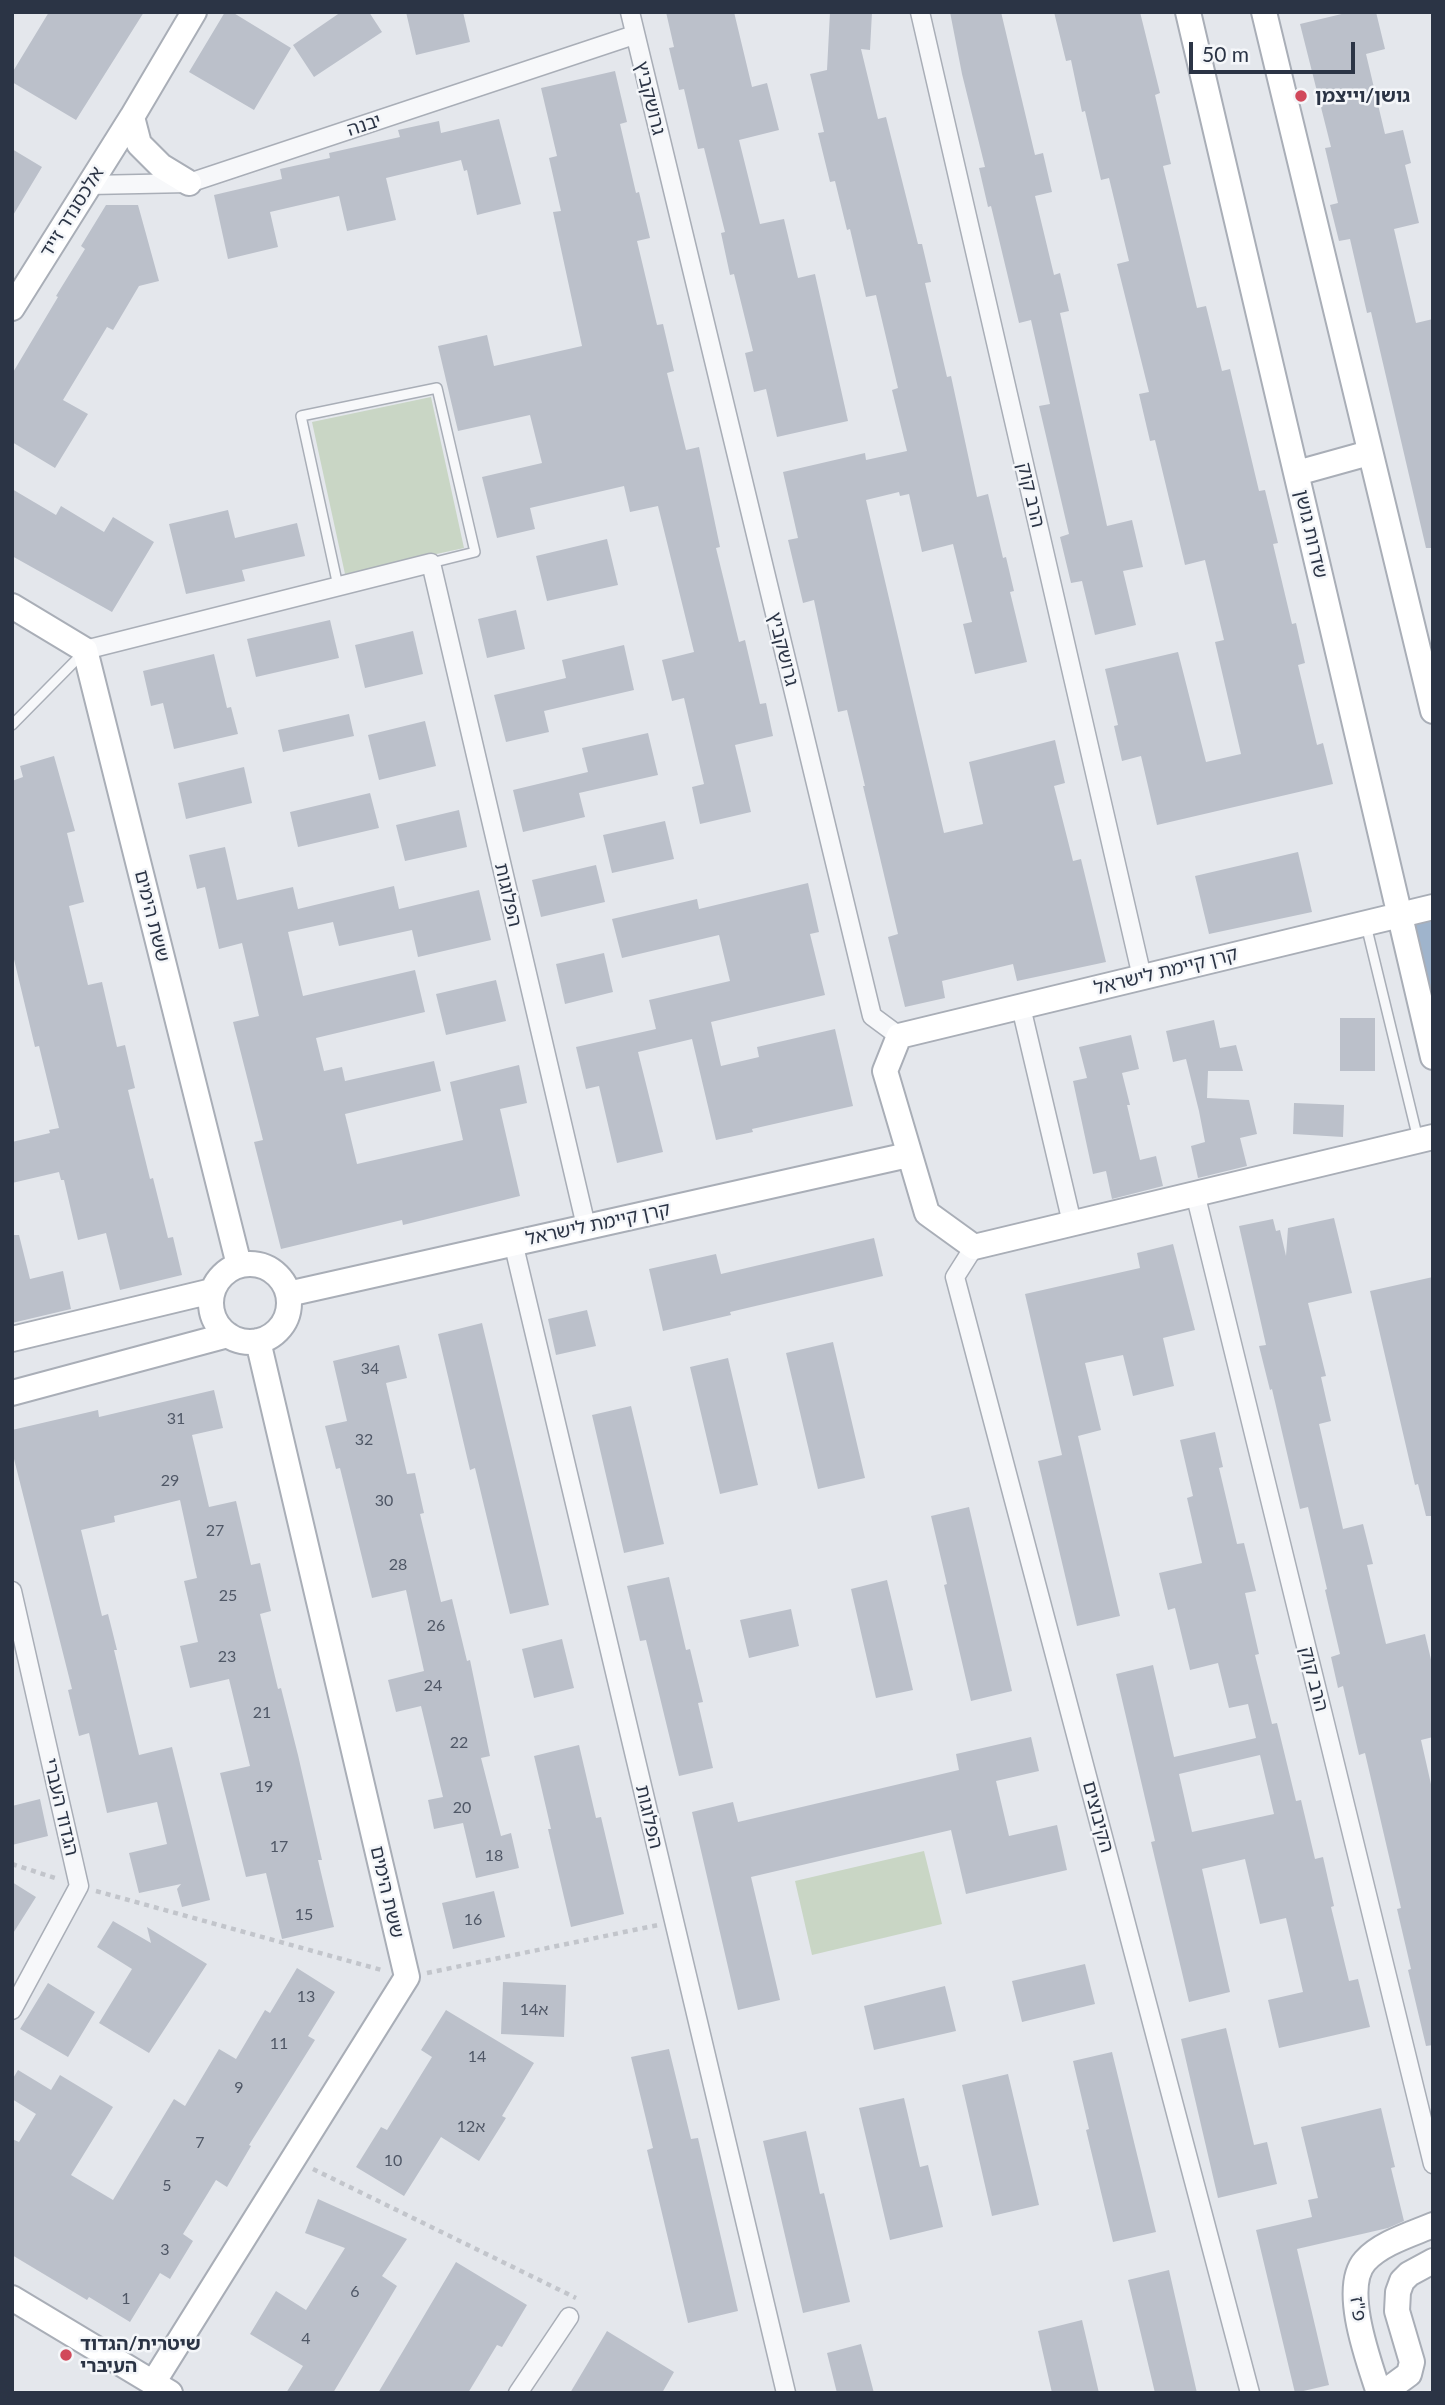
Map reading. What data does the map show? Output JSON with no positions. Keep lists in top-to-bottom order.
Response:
{
  "streets": {
    "street": [
      "גרושקביץ",
      "יבנה",
      "אלכסנדר זייד",
      "הרב קוק",
      "שדרות גושן",
      "הפלוגות",
      "ששת הימים",
      "קרן קיימת לישראל",
      "הגדוד העברי",
      "הקיבוצים",
      "פ\"ז"
    ]
  },
  "crossings": [
    ["גרושקביץ", "יבנה"],
    ["גרושקביץ", "קרן קיימת לישראל"],
    ["יבנה", "אלכסנדר זייד"],
    ["הרב קוק", "קרן קיימת לישראל"],
    ["שדרות גושן", "קרן קיימת לישראל"],
    ["הפלוגות", "קרן קיימת לישראל"],
    ["ששת הימים", "קרן קיימת לישראל"]
  ],
  "places": ["גושן/וייצמן", "שיטרית/הגדוד העיברי"],
  "house_numbers": [
    "34",
    "31",
    "32",
    "29",
    "30",
    "27",
    "28",
    "25",
    "26",
    "23",
    "24",
    "21",
    "22",
    "19",
    "20",
    "17",
    "18",
    "15",
    "16",
    "13",
    "14א",
    "11",
    "14",
    "9",
    "12א",
    "7",
    "10",
    "5",
    "3",
    "6",
    "1",
    "4"
  ],
  "scale_bar": "50 m"
}
